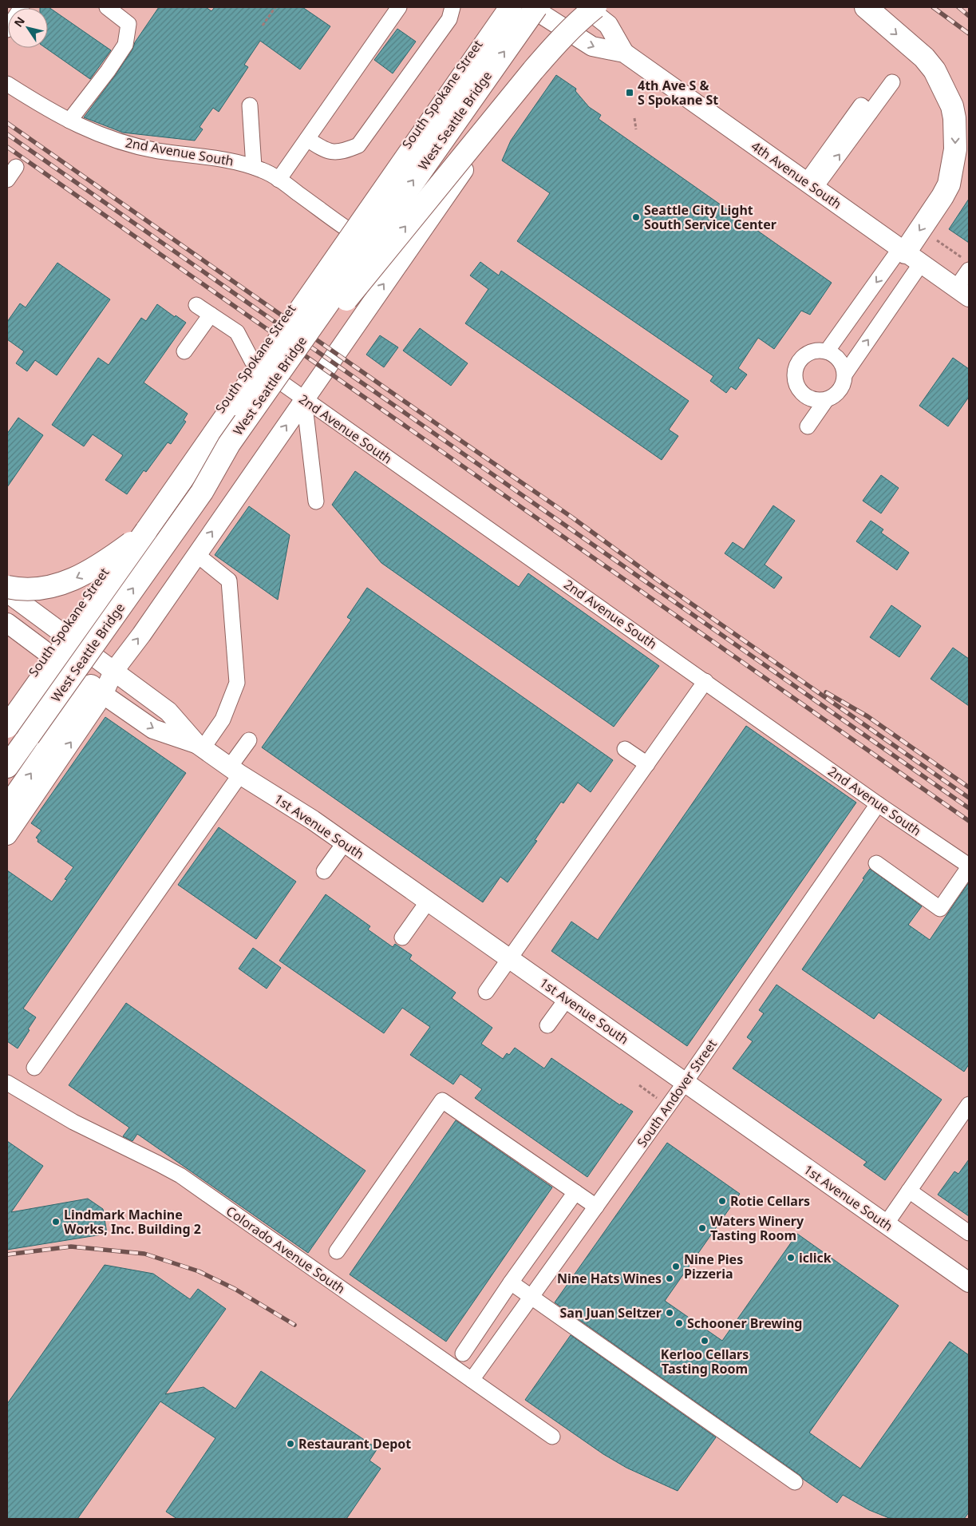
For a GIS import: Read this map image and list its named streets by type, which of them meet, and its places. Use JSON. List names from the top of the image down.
{
  "streets": {
    "highway": ["West Seattle Bridge"],
    "main road": ["South Spokane Street", "4th Avenue South", "1st Avenue South"],
    "street": ["2nd Avenue South", "South Andover Street", "Colorado Avenue South"]
  },
  "crossings": [
    ["South Spokane Street", "2nd Avenue South"],
    ["South Spokane Street", "1st Avenue South"],
    ["2nd Avenue South", "South Andover Street"],
    ["1st Avenue South", "South Andover Street"],
    ["South Andover Street", "Colorado Avenue South"]
  ],
  "places": {
    "transit": ["4th Ave S & S Spokane St"],
    "other": [
      "Seattle City Light South Service Center",
      "Rotie Cellars",
      "Lindmark Machine Works, Inc. Building 2",
      "Waters Winery Tasting Room",
      "iclick",
      "Nine Pies Pizzeria",
      "Nine Hats Wines",
      "San Juan Seltzer",
      "Schooner Brewing",
      "Kerloo Cellars Tasting Room",
      "Restaurant Depot"
    ]
  },
  "north": "top left"
}
